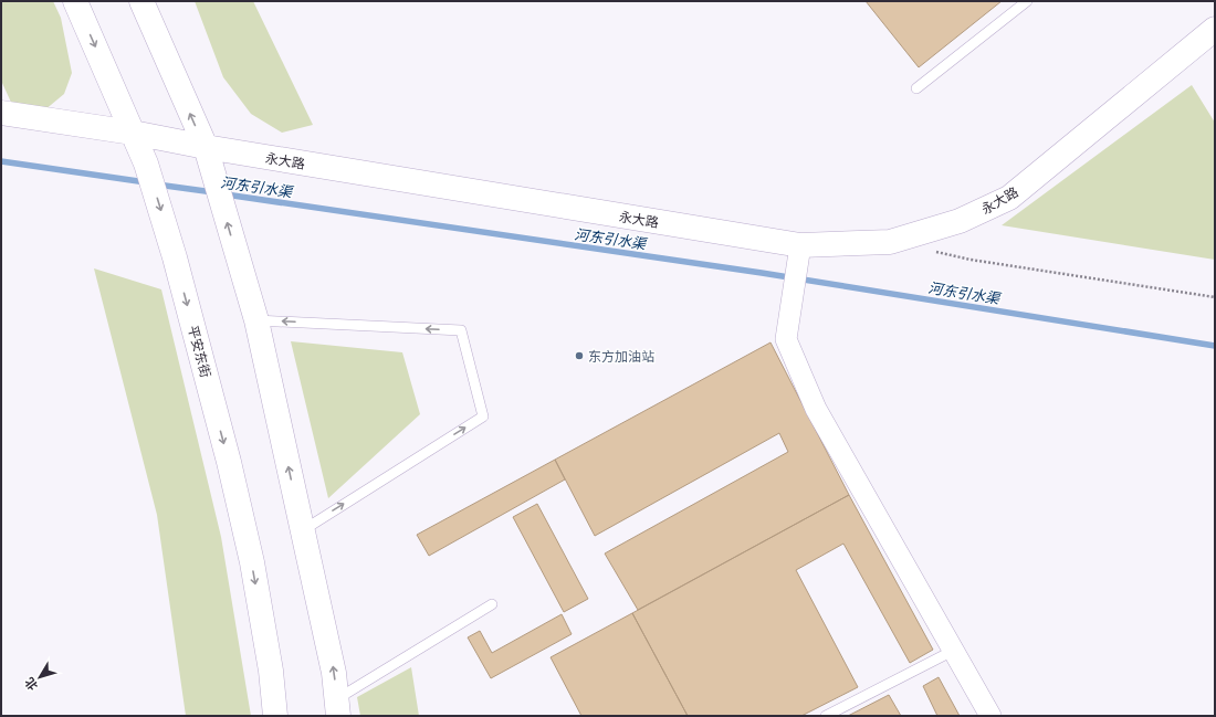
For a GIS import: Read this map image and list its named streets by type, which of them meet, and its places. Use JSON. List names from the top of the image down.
{
  "streets": {
    "main road": ["永大路", "平安东街"]
  },
  "crossings": [
    ["永大路", "平安东街"]
  ],
  "water": ["河东引水渠"],
  "places": ["东方加油站"],
  "north": "bottom left"
}
